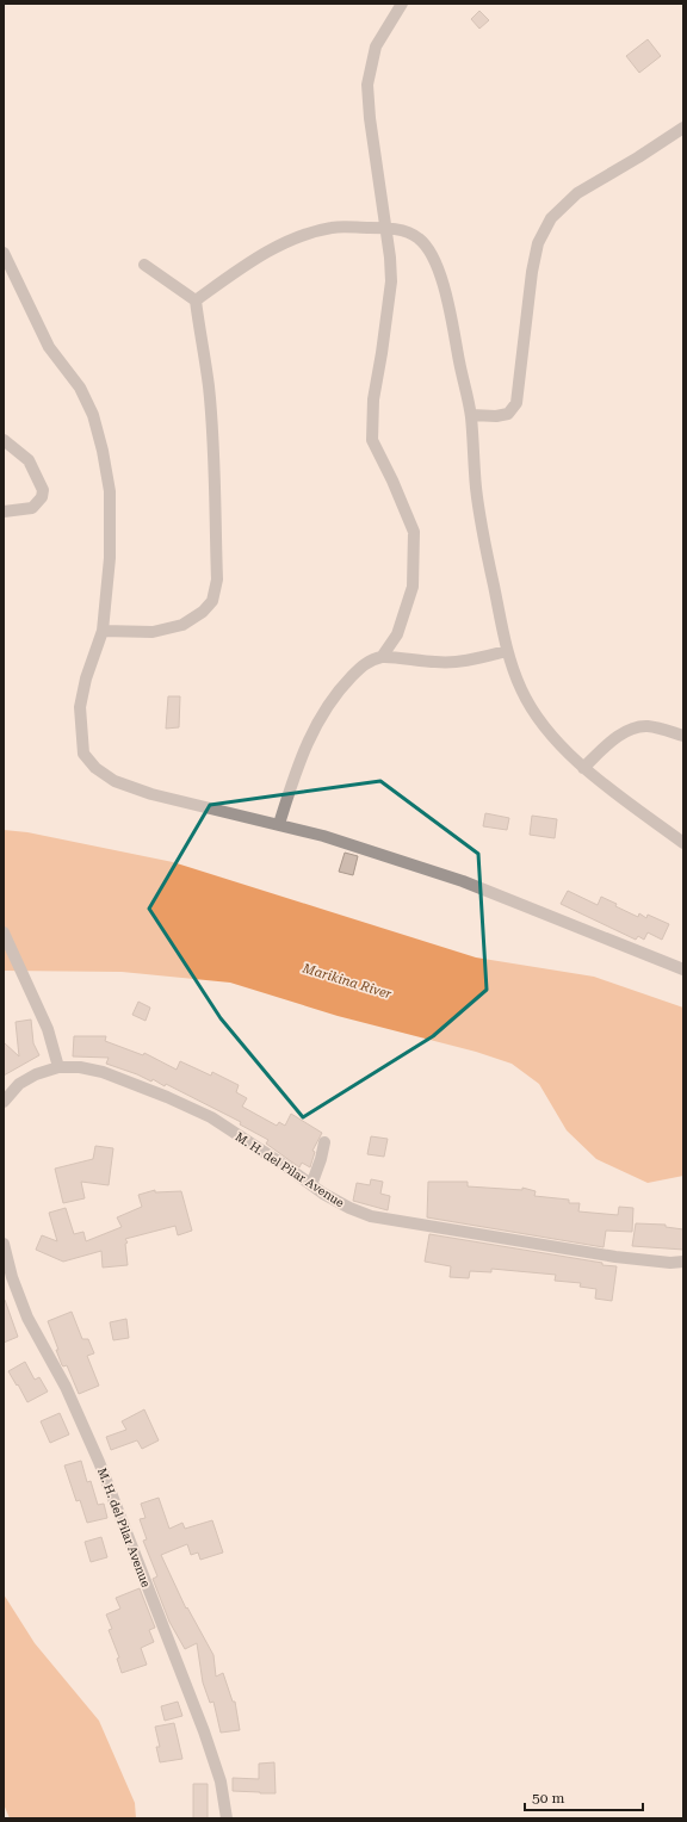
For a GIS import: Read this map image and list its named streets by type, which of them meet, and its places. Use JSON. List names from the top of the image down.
{
  "streets": {
    "street": ["M. H. del Pilar Avenue"]
  },
  "water": ["Marikina River"],
  "scale_bar": "50 m"
}
